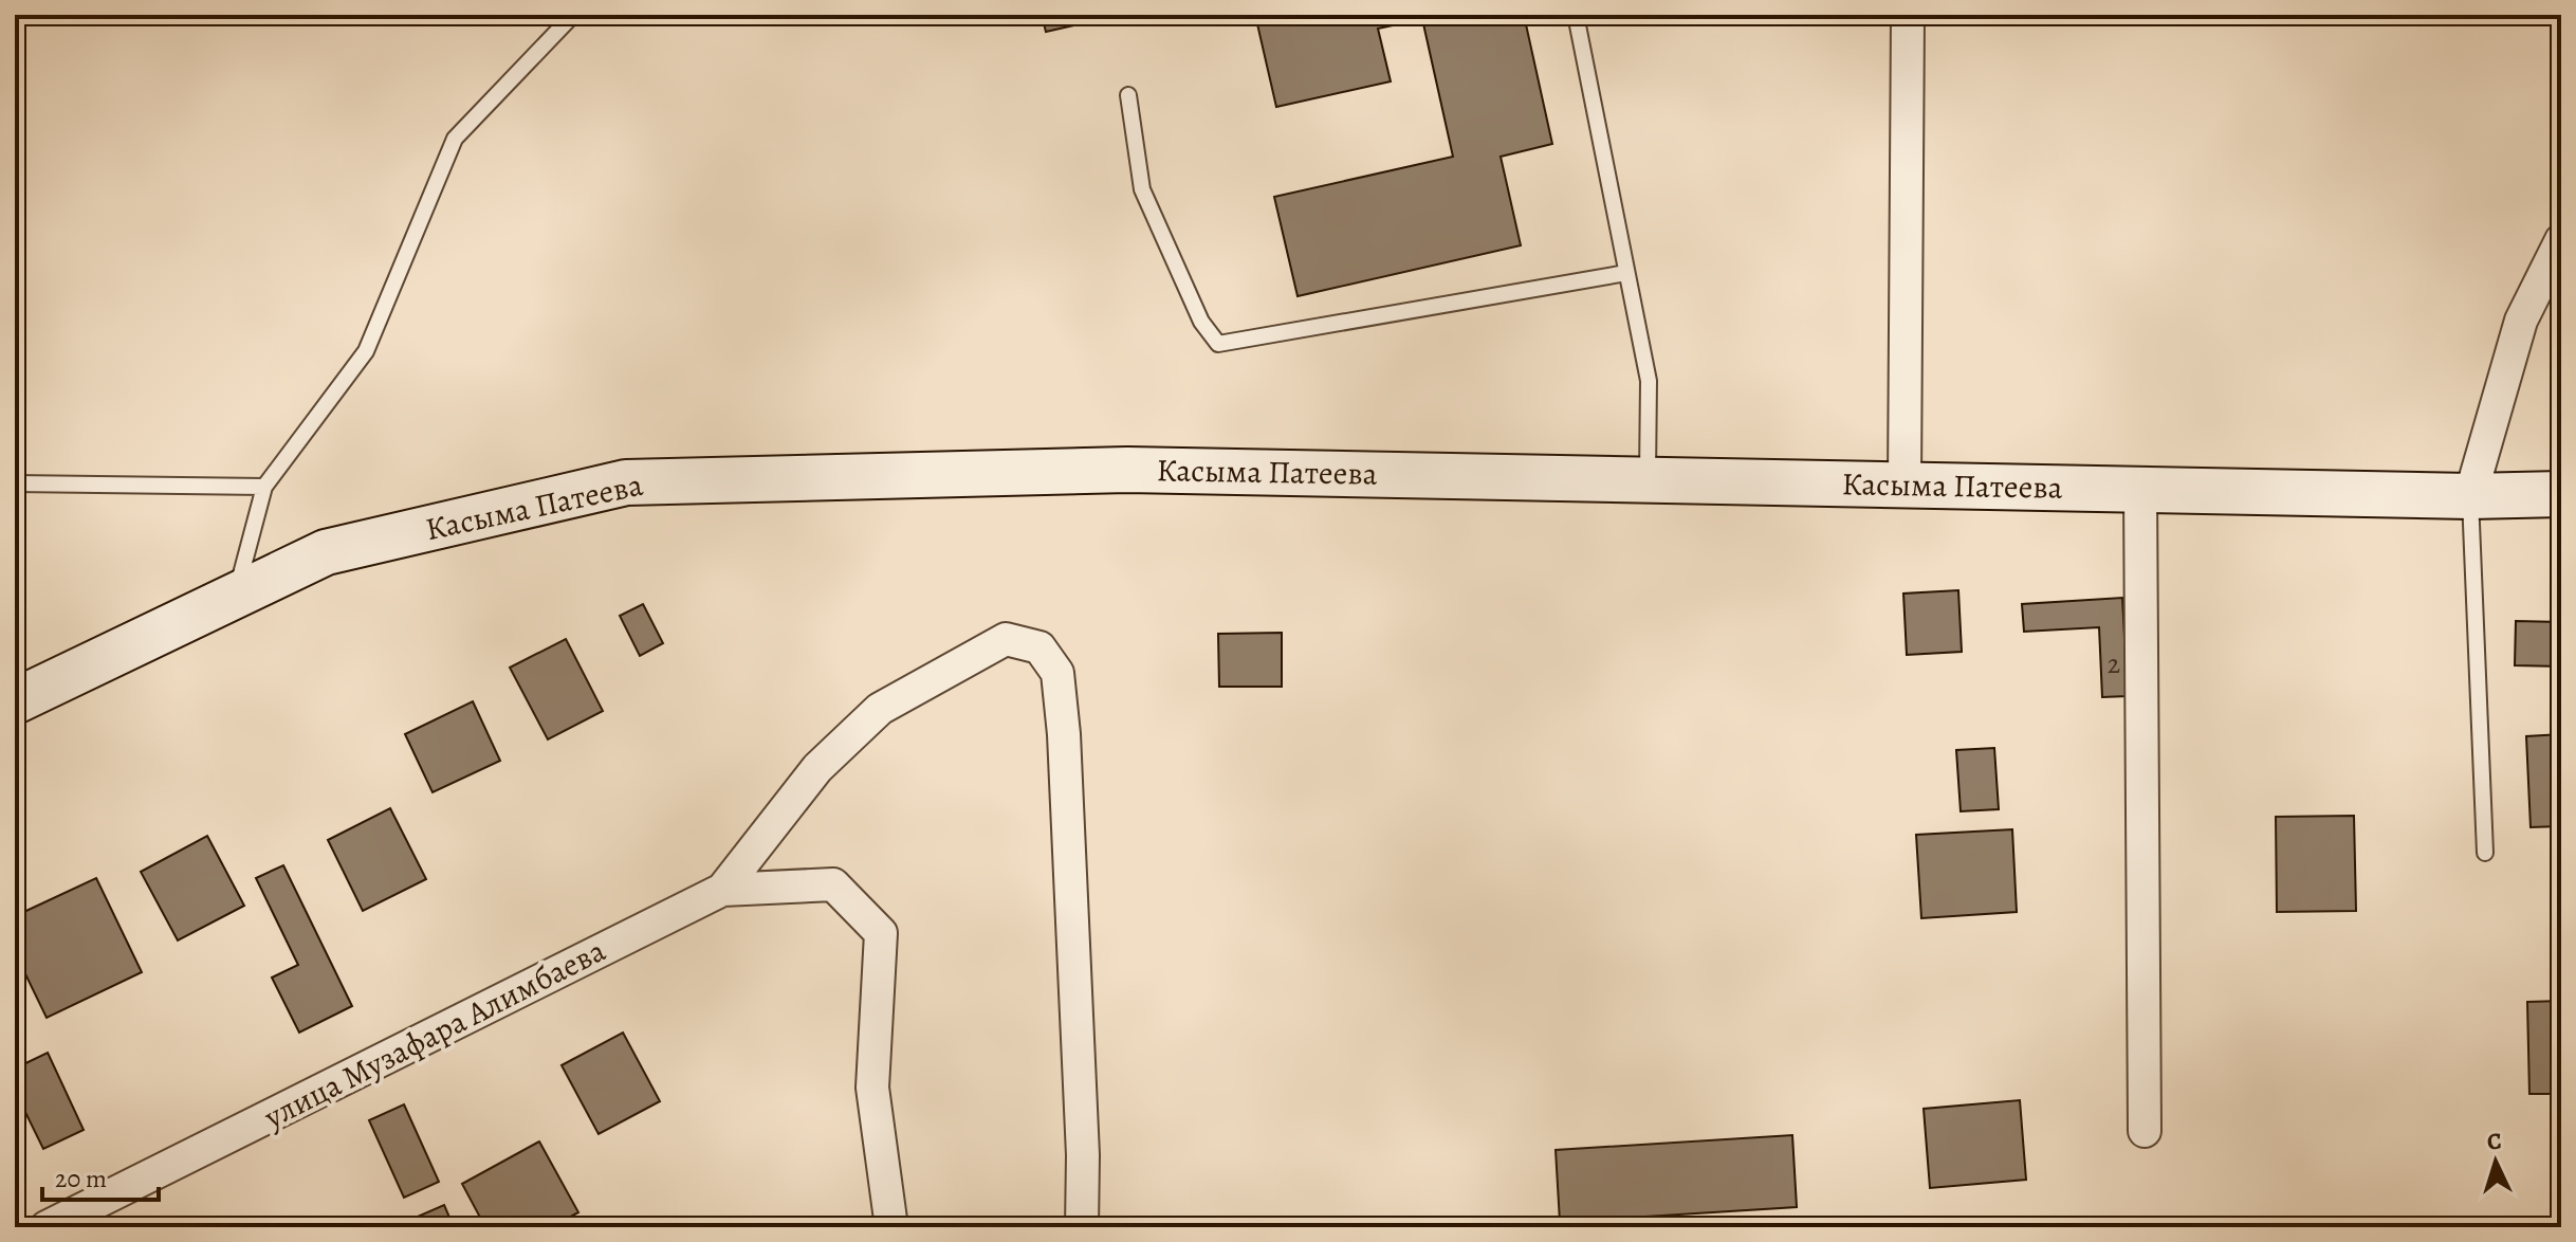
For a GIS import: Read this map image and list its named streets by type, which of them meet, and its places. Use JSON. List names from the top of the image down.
{
  "streets": {
    "main road": ["Касыма Патеева"],
    "street": ["улица Музафара Алимбаева"]
  },
  "house_numbers": ["2"],
  "scale_bar": "20 m",
  "north": "top"
}
